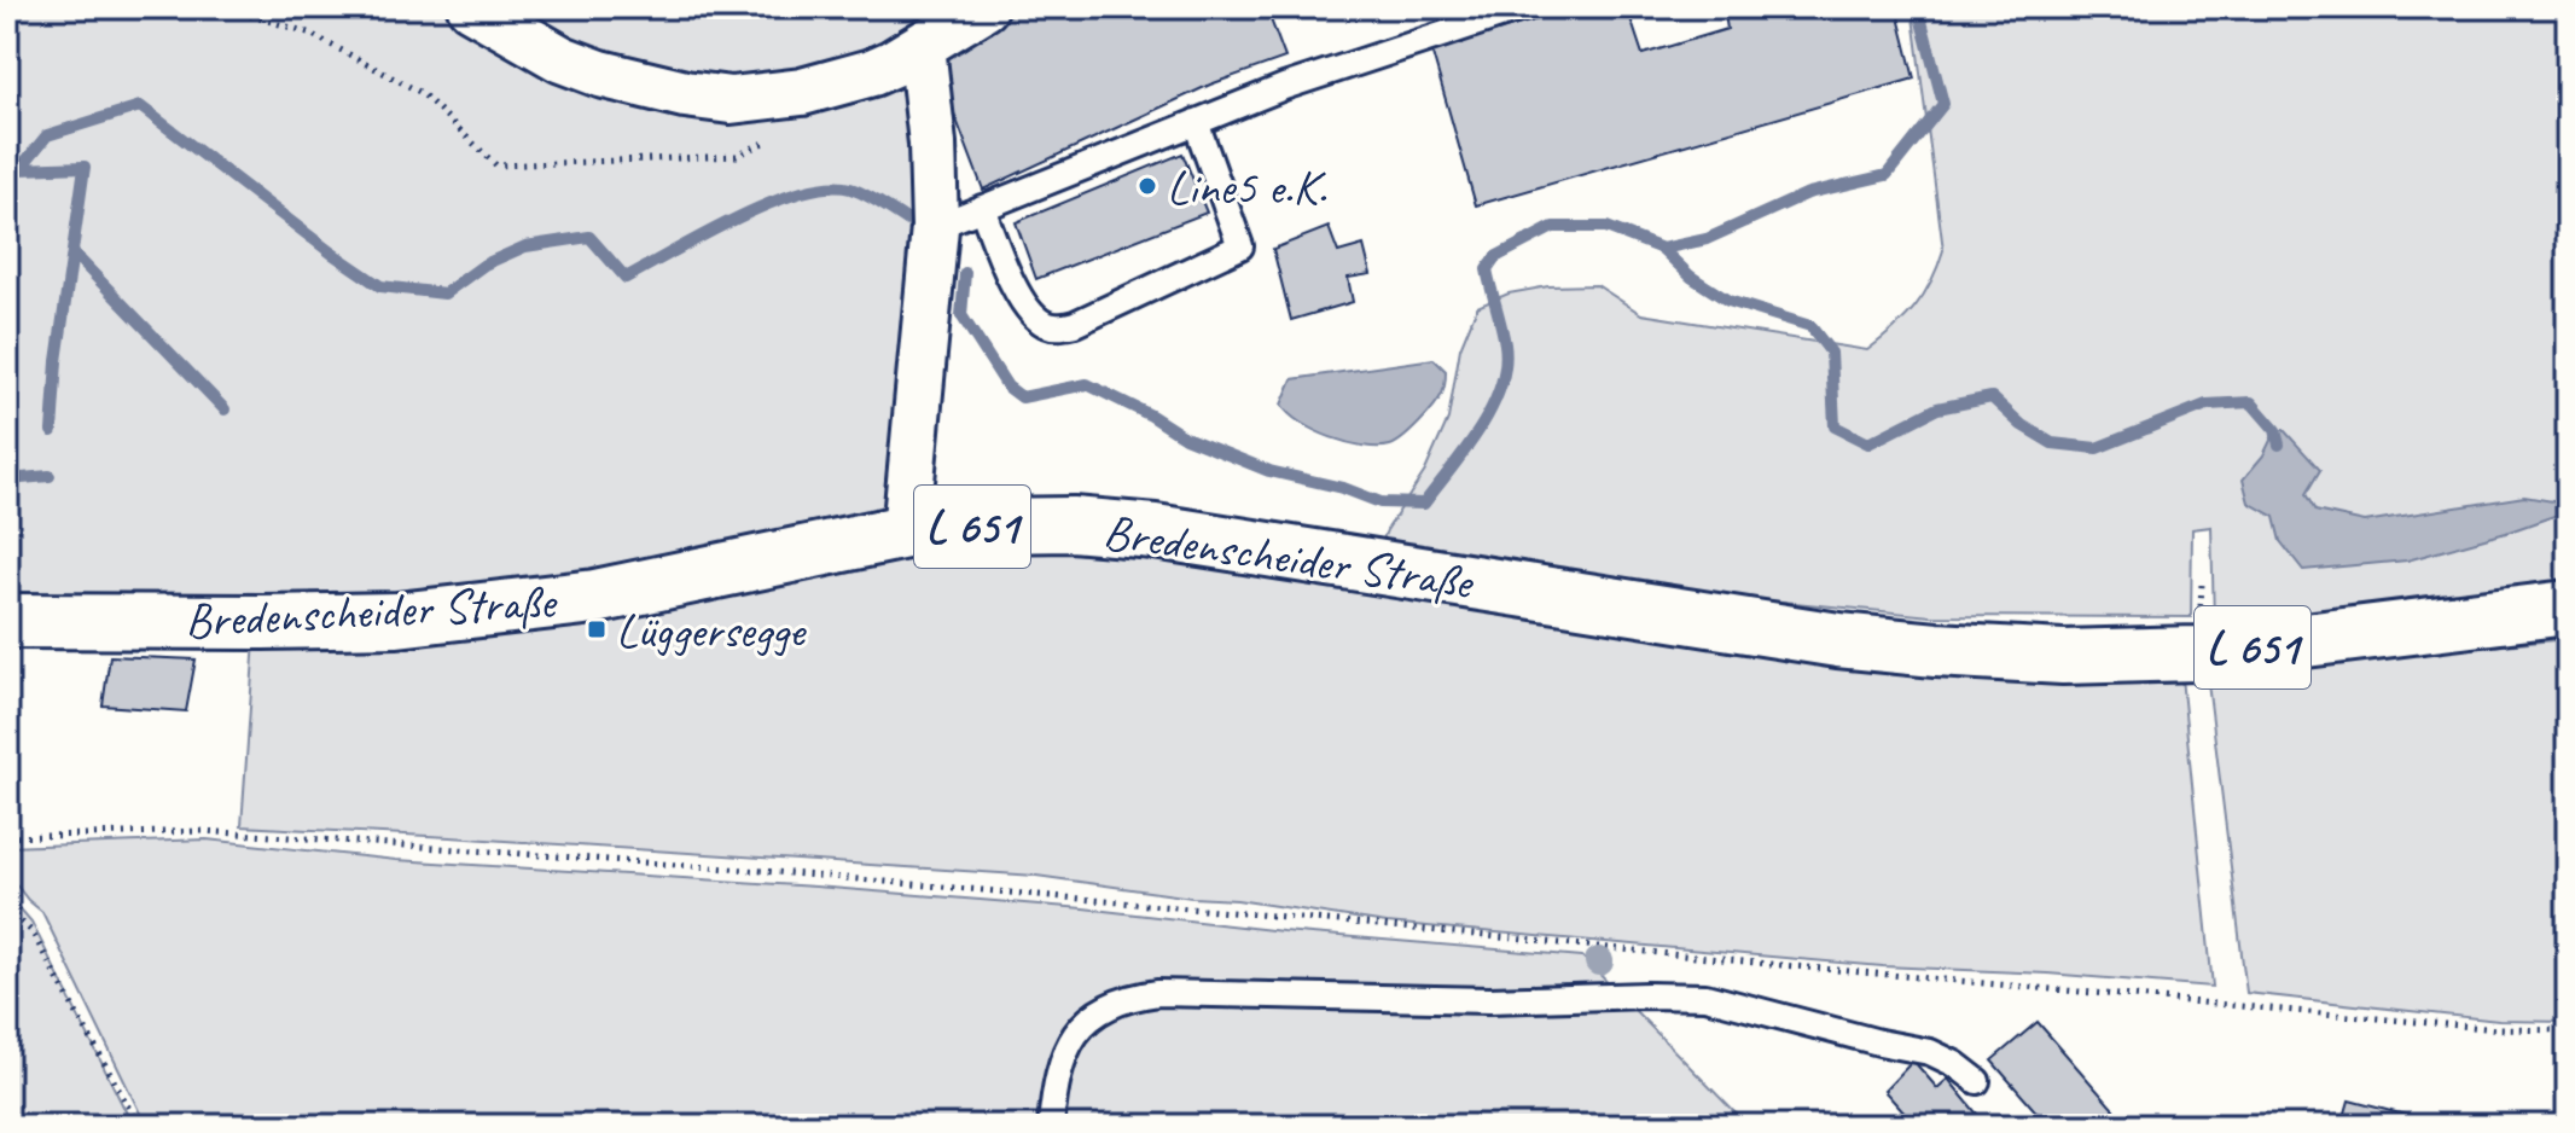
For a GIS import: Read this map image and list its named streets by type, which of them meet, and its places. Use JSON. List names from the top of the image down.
{
  "streets": {
    "main road": ["L 651", "Bredenscheider Straße"]
  },
  "places": {
    "other": ["Line5 e.K."],
    "transit": ["Lüggersegge"]
  }
}
